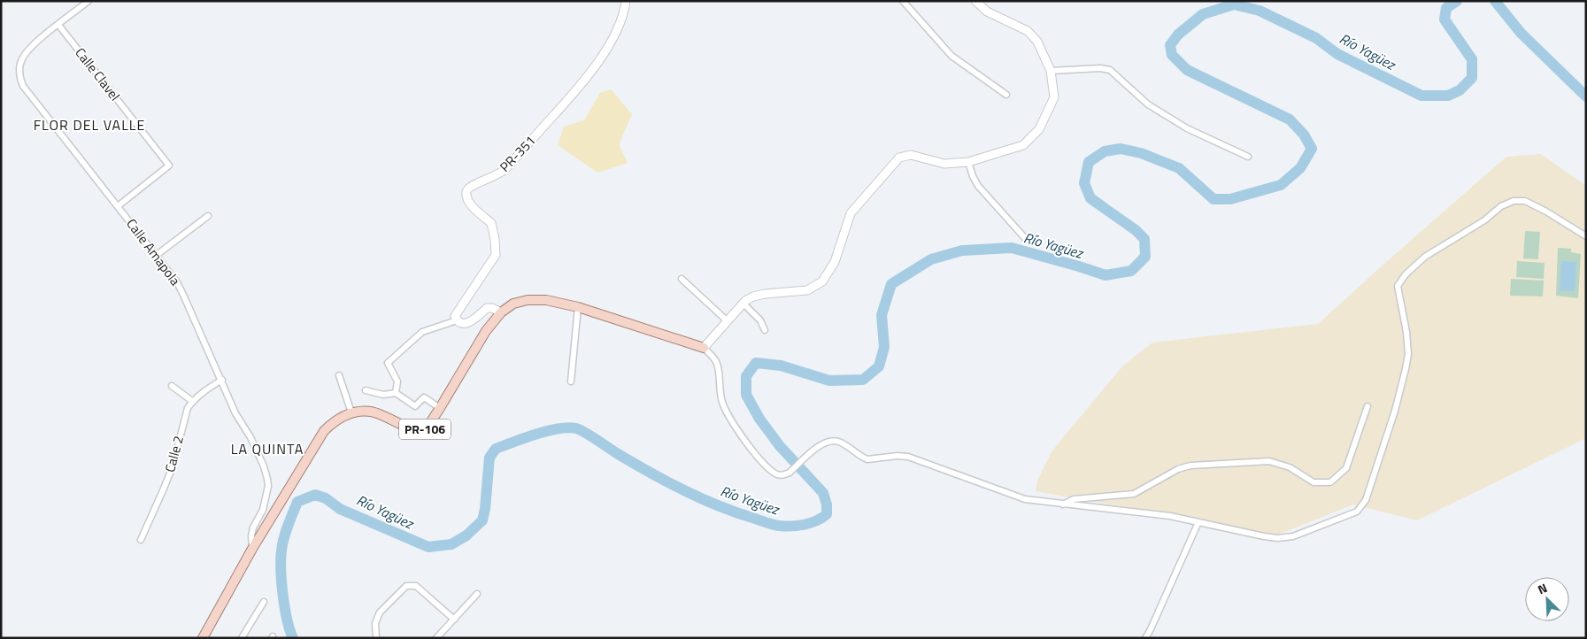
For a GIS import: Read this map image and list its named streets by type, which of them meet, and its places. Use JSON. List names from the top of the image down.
{
  "streets": {
    "main road": ["PR-351", "PR-106"],
    "street": ["Calle Clavel", "Calle Amapola", "Calle 2"]
  },
  "crossings": [
    ["Calle Clavel", "Calle Amapola"],
    ["Calle Amapola", "PR-106"],
    ["Calle Amapola", "Calle 2"]
  ],
  "districts": ["FLOR DEL VALLE", "LA QUINTA"],
  "water": ["Río Yagüez"],
  "north": "top left"
}
